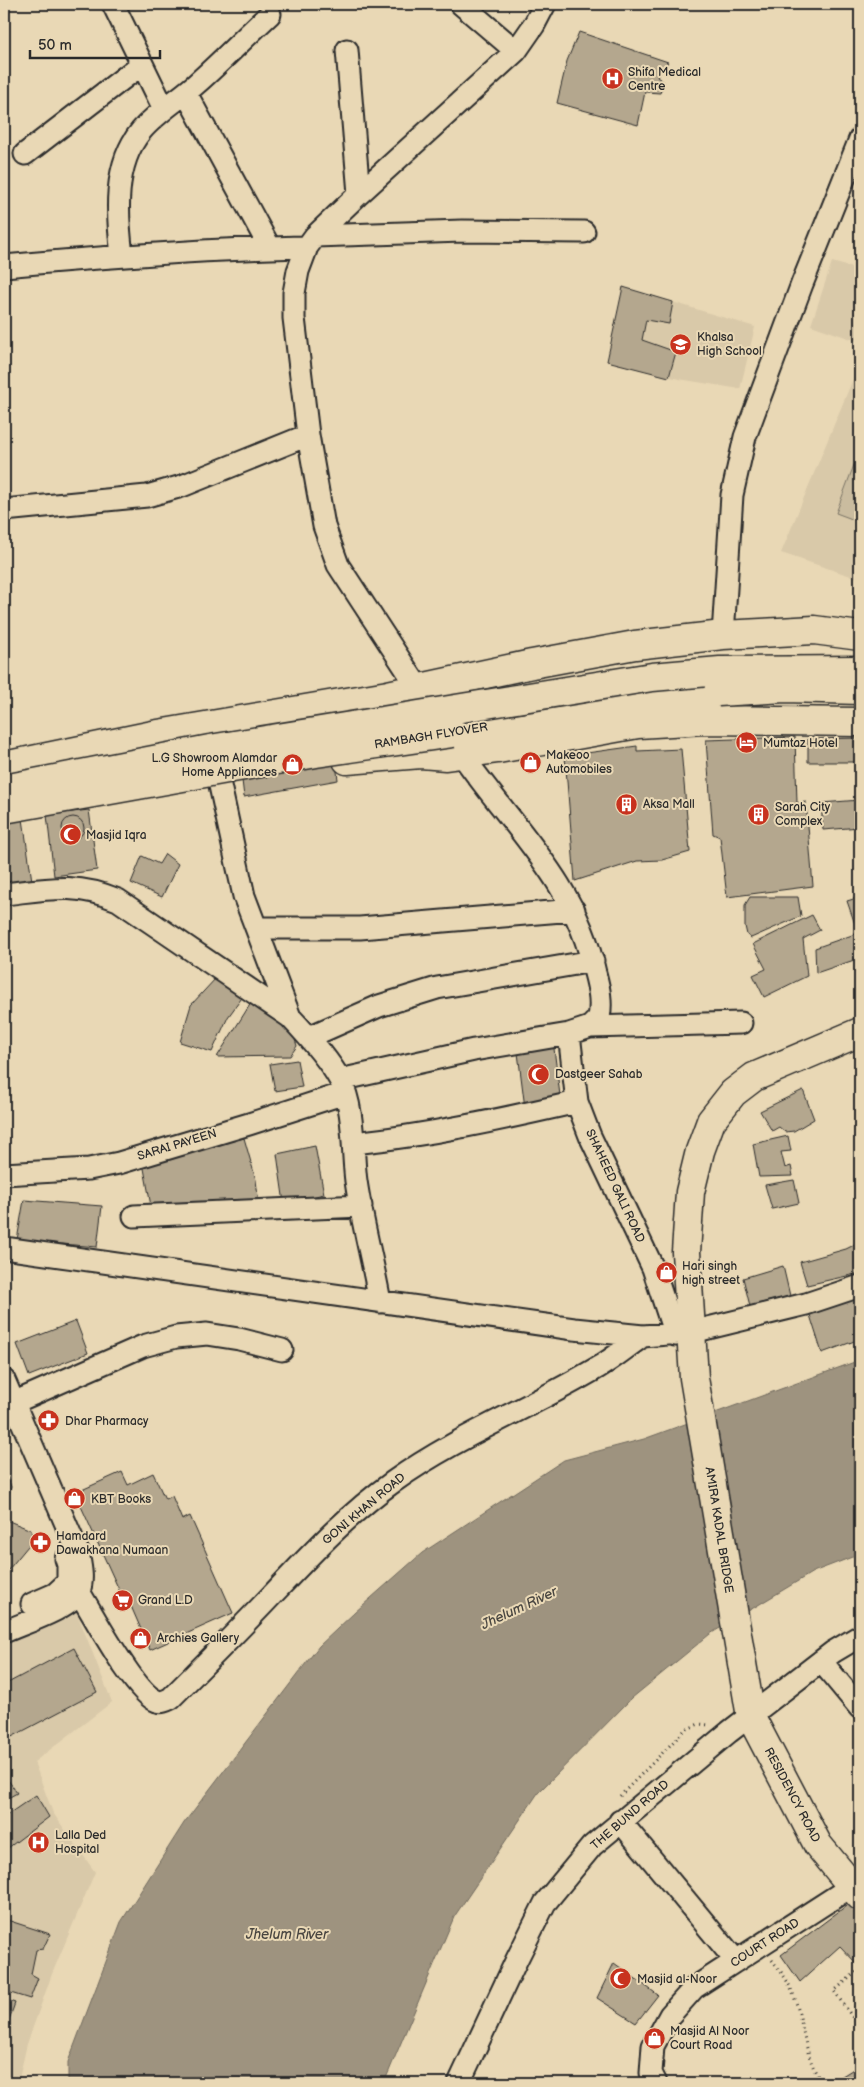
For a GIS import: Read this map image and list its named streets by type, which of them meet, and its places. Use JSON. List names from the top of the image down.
{
  "streets": {
    "main road": ["RAMBAGH FLYOVER", "AMIRA KADAL BRIDGE", "RESIDENCY ROAD"],
    "street": [
      "SARAI PAYEEN",
      "SHAHEED GALI ROAD",
      "GONI KHAN ROAD",
      "THE BUND ROAD",
      "COURT ROAD"
    ]
  },
  "crossings": [
    ["SARAI PAYEEN", "SHAHEED GALI ROAD"],
    ["SHAHEED GALI ROAD", "AMIRA KADAL BRIDGE"],
    ["AMIRA KADAL BRIDGE", "RESIDENCY ROAD"],
    ["RESIDENCY ROAD", "THE BUND ROAD"],
    ["RESIDENCY ROAD", "COURT ROAD"]
  ],
  "water": ["Jhelum River"],
  "places": {
    "hospital": ["Shifa Medical Centre", "Lalla Ded Hospital"],
    "school or university": ["Khalsa High School"],
    "hotel": ["Mumtaz Hotel"],
    "shop": [
      "Makeoo Automobiles",
      "L.G Showroom Alamdar Home Appliances",
      "Hari singh high street",
      "KBT Books",
      "Archies Gallery",
      "Masjid Al Noor Court Road"
    ],
    "building": ["Aksa Mall", "Sarah City Complex"],
    "mosque": ["Masjid Iqra", "Dastgeer Sahab", "Masjid al-Noor"],
    "pharmacy": ["Dhar Pharmacy", "Hamdard Dawakhana Numaan"],
    "supermarket": ["Grand L.D"]
  },
  "scale_bar": "50 m"
}
